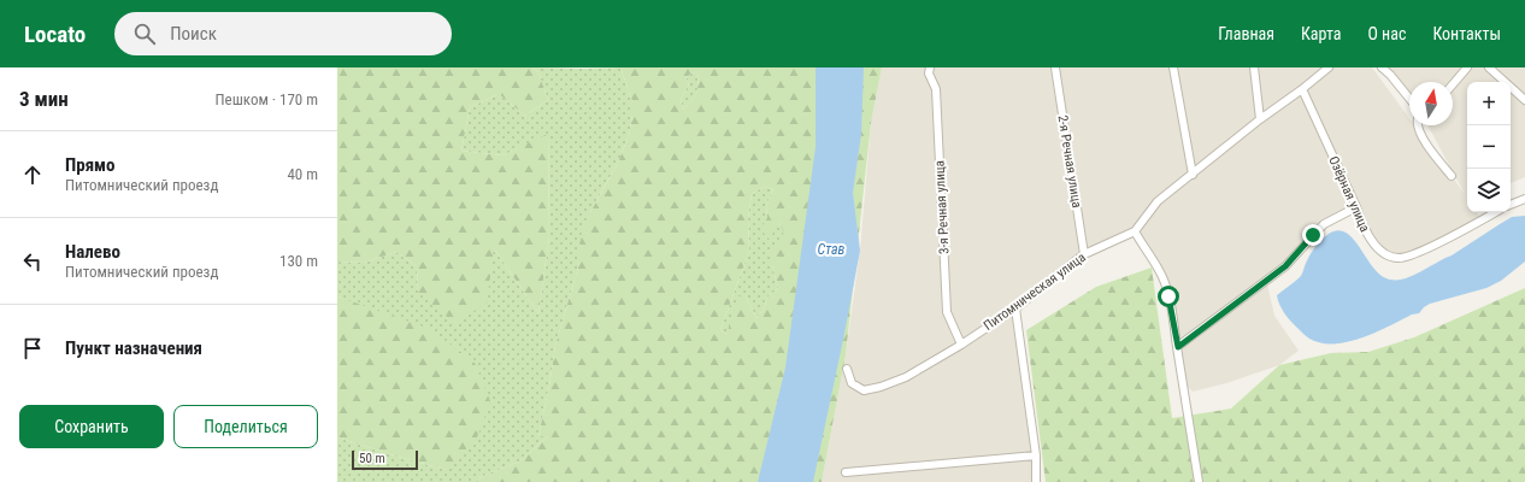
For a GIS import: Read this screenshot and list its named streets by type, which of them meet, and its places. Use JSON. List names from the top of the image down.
{
  "streets": {
    "street": [
      "2-я Речная улица",
      "Озёрная улица",
      "3-я Речная улица",
      "Питомническая улица"
    ]
  },
  "crossings": [
    ["2-я Речная улица", "Питомническая улица"],
    ["Озёрная улица", "Питомническая улица"],
    ["3-я Речная улица", "Питомническая улица"]
  ],
  "water": ["Став"],
  "scale_bar": "50 m",
  "north": "top",
  "page": {
    "header": "Locato",
    "search": "Поиск",
    "nav": [
      "Главная",
      "Карта",
      "О нас",
      "Контакты"
    ],
    "heading": ["3 мин", "Пешком · 170 m"],
    "map_buttons": ["+", "−"],
    "list": [
      ["Прямо", "Питомнический проезд", "40 m"],
      ["Налево", "Питомнический проезд", "130 m"],
      "Пункт назначения"
    ],
    "buttons": ["Сохранить", "Поделиться"],
    "scale": "50 m"
  }
}
